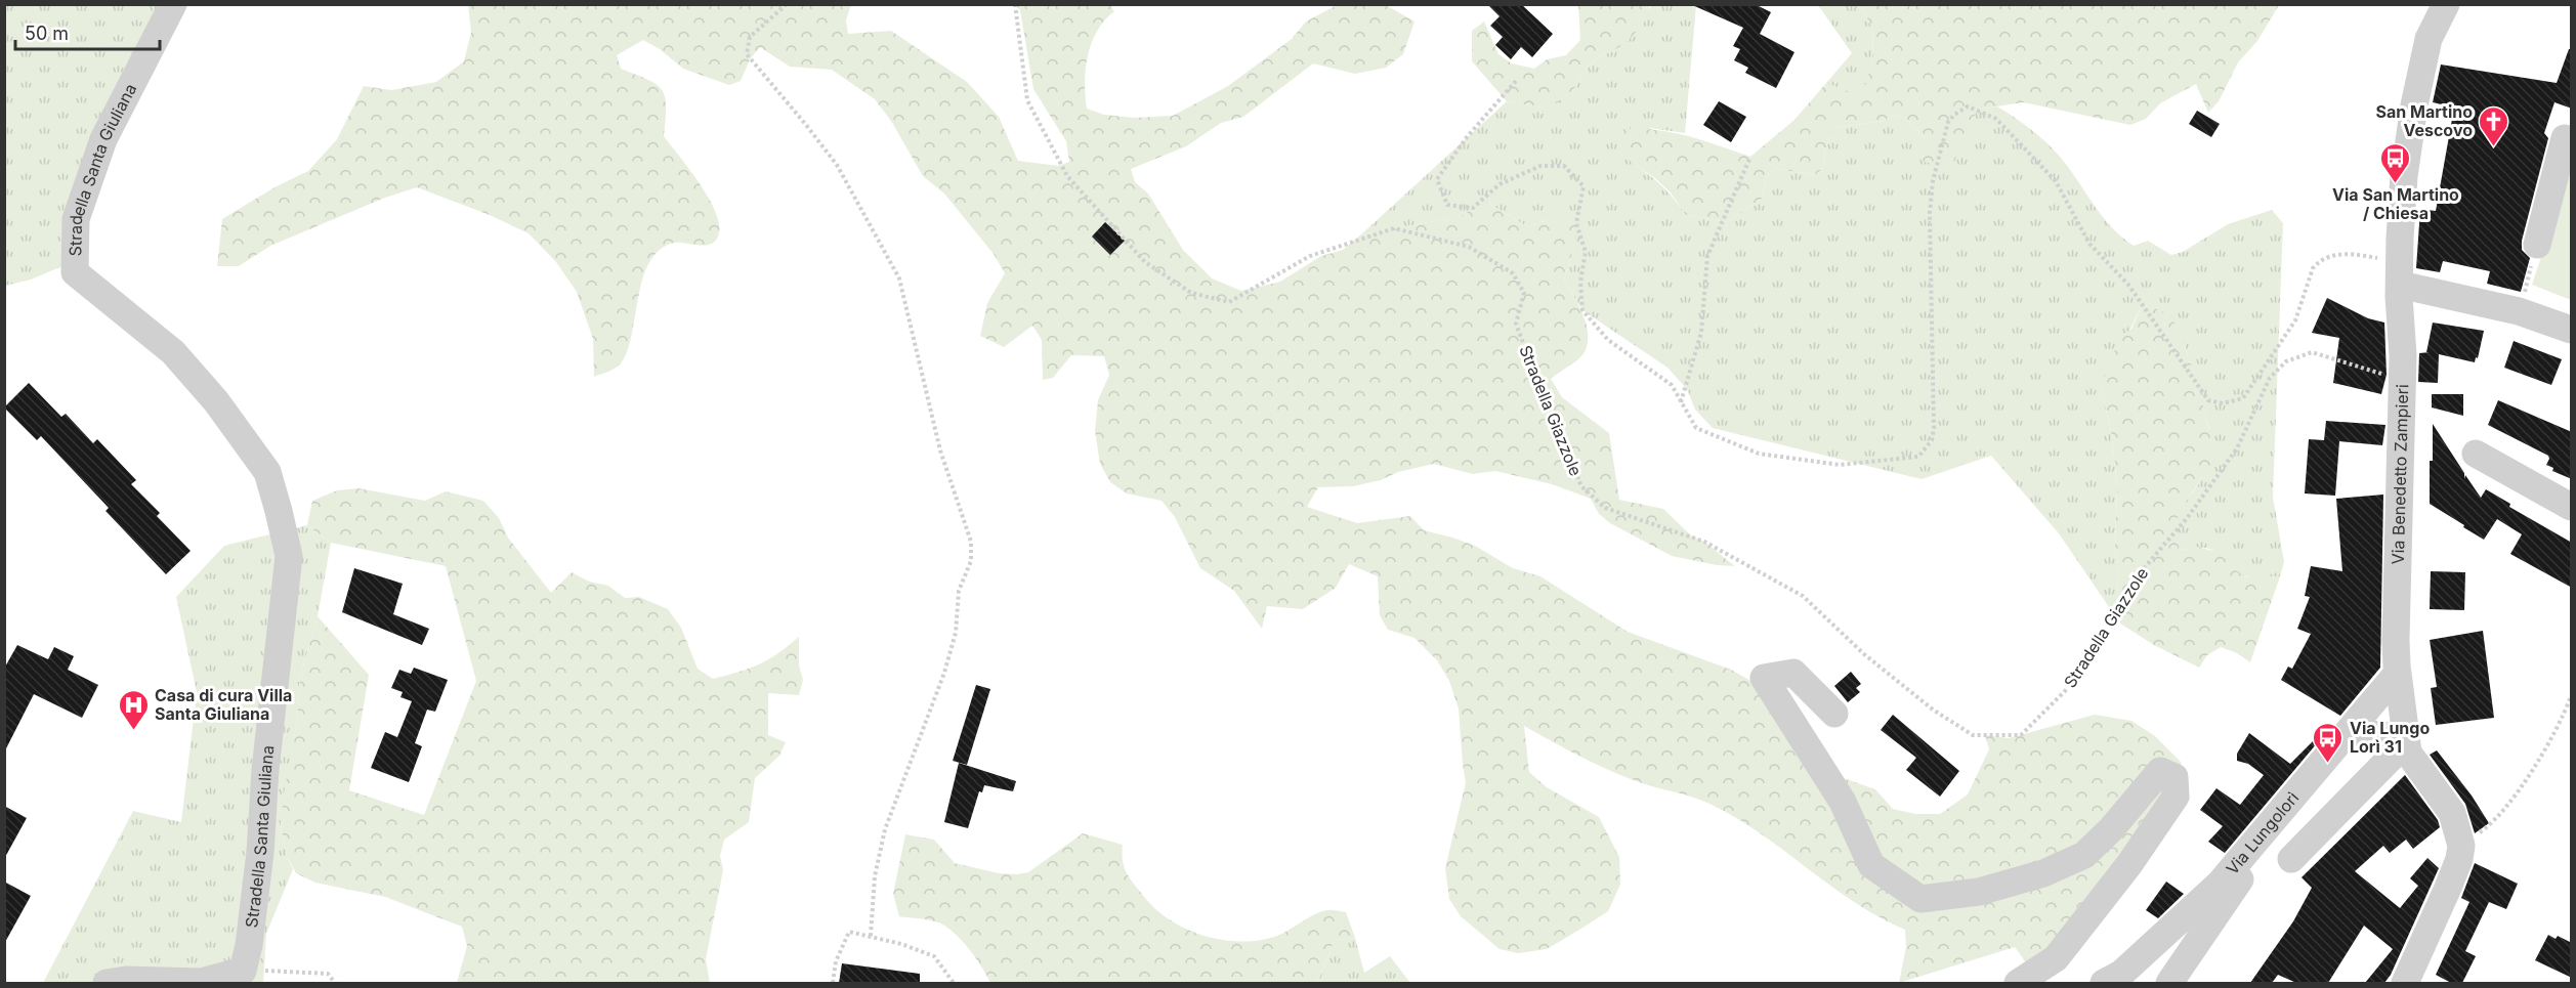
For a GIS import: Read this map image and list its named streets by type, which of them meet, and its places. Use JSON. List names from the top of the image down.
{
  "streets": {
    "street": ["Stradella Santa Giuliana", "Via Benedetto Zampieri", "Via Lungolorì"],
    "path": ["Stradella Giazzole"]
  },
  "crossings": [
    ["Stradella Giazzole", "Via Benedetto Zampieri"],
    ["Via Benedetto Zampieri", "Via Lungolorì"]
  ],
  "places": {
    "church": ["San Martino Vescovo"],
    "bus stop": ["Via San Martino / Chiesa", "Via Lungo Lorì 31"],
    "hospital": ["Casa di cura Villa Santa Giuliana"]
  },
  "scale_bar": "50 m"
}
